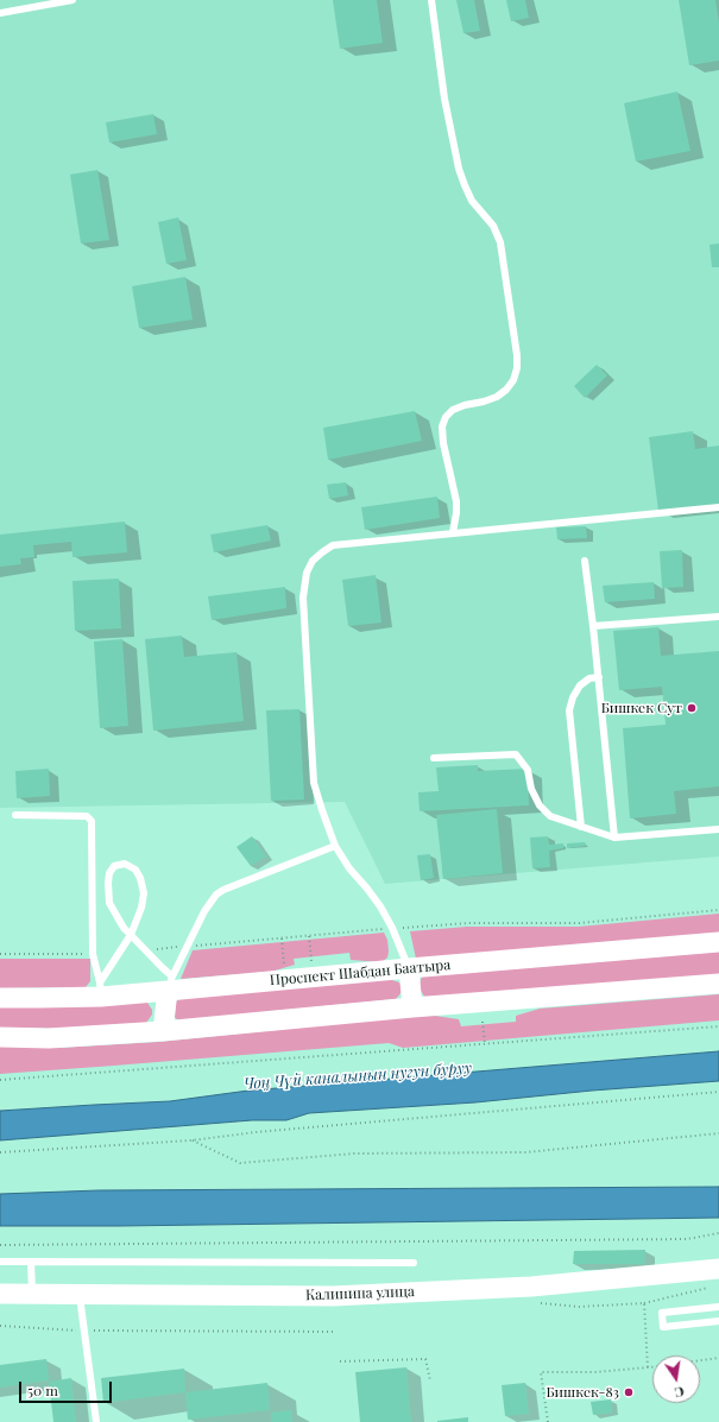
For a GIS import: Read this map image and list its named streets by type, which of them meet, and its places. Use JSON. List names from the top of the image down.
{
  "streets": {
    "main road": ["Проспект Шабдан Баатыра", "Калинина улица"]
  },
  "water": ["Чоң Чүй каналынын нугун буруу"],
  "places": ["Бишкек Сут", "Бишкек-83"],
  "scale_bar": "50 m",
  "north": "bottom"
}
